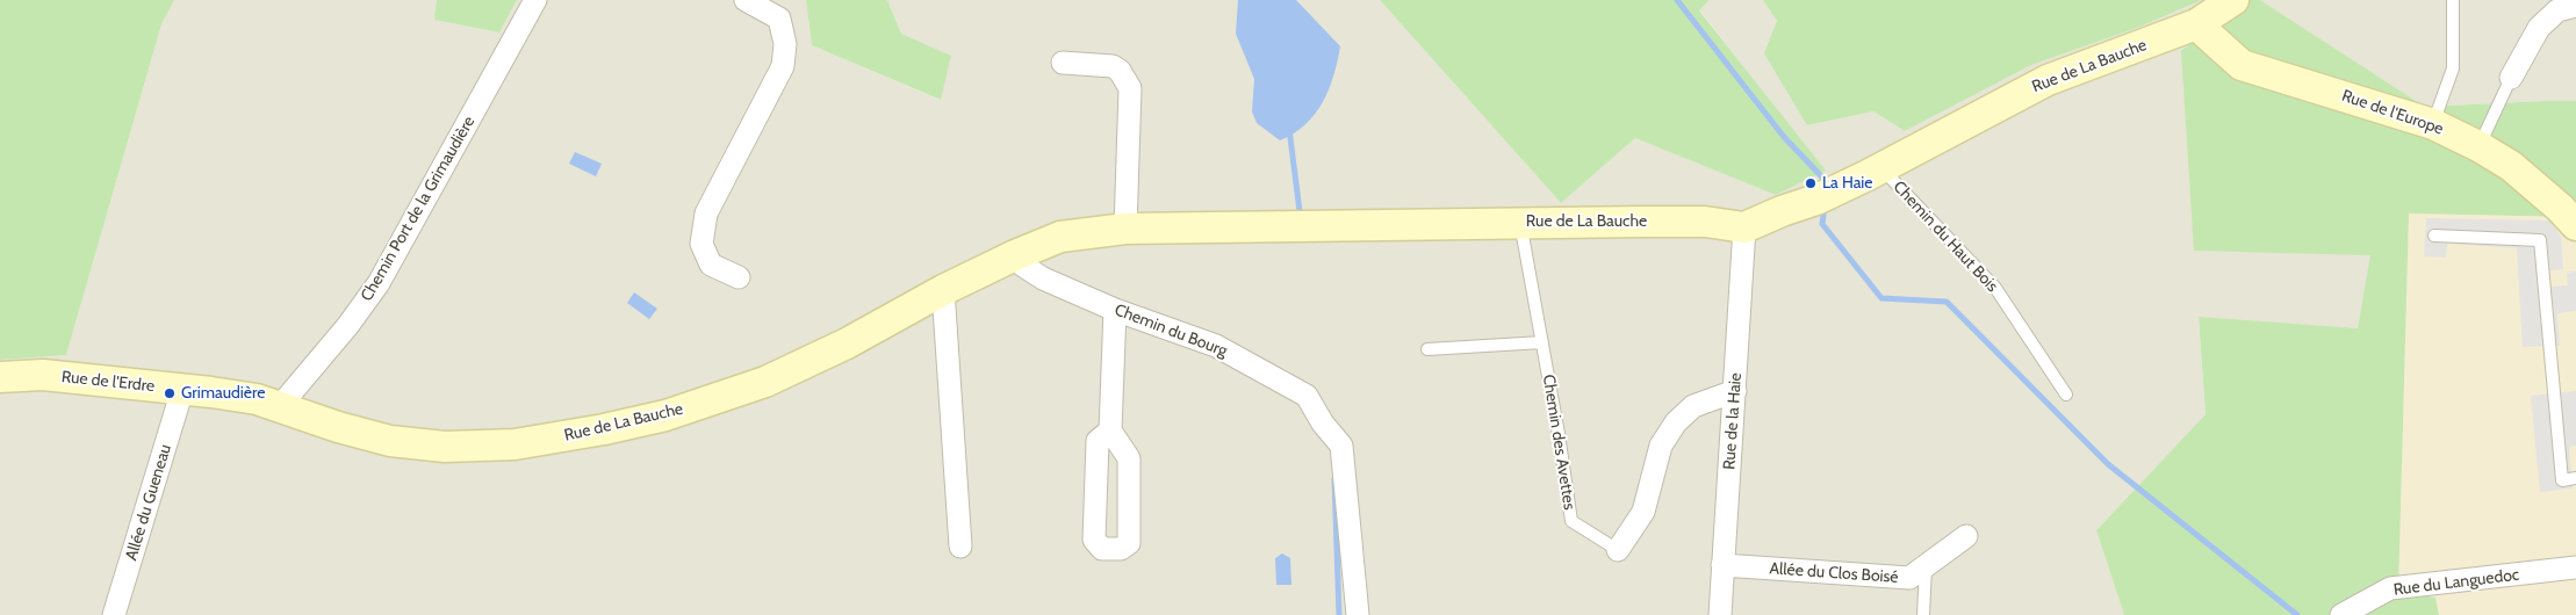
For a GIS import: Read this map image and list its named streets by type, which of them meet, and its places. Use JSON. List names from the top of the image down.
{
  "streets": {
    "street": [
      "Rue de La Bauche",
      "Rue de l'Europe",
      "Chemin Port de la Grimaudière",
      "Chemin du Bourg",
      "Rue de l'Erdre",
      "Rue de la Haie",
      "Allée du Gueneau",
      "Allée du Clos Boisé",
      "Rue du Languedoc"
    ],
    "lane": ["Chemin du Haut Bois", "Chemin des Avettes"]
  },
  "crossings": [
    ["Rue de La Bauche", "Rue de l'Europe"],
    ["Rue de La Bauche", "Chemin Port de la Grimaudière"],
    ["Rue de La Bauche", "Chemin du Haut Bois"],
    ["Rue de La Bauche", "Chemin du Bourg"],
    ["Rue de La Bauche", "Rue de l'Erdre"],
    ["Rue de La Bauche", "Rue de la Haie"],
    ["Rue de La Bauche", "Chemin des Avettes"],
    ["Chemin Port de la Grimaudière", "Rue de l'Erdre"],
    ["Rue de l'Erdre", "Allée du Gueneau"],
    ["Rue de la Haie", "Allée du Clos Boisé"]
  ],
  "places": ["La Haie", "Grimaudière"]
}
